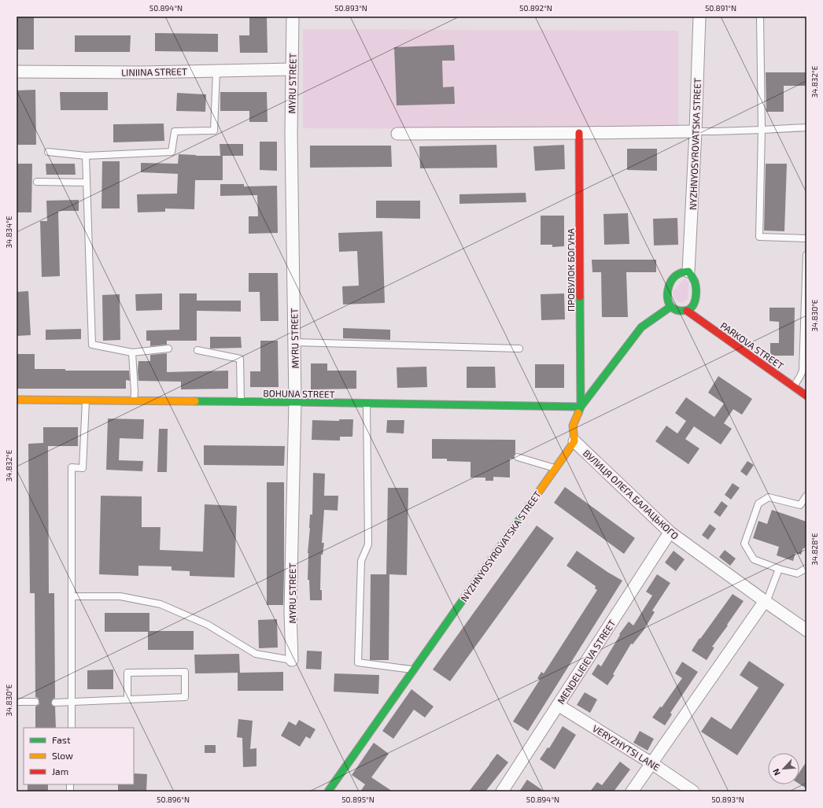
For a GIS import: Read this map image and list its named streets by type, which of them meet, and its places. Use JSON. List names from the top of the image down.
{
  "streets": {
    "main road": [
      "NYZHNYOSYROVATSKA STREET",
      "ПРОВУЛОК БОГУНА",
      "PARKOVA STREET",
      "BOHUNA STREET"
    ],
    "street": [
      "LINIINA STREET",
      "MYRU STREET",
      "ВУЛИЦЯ ОЛЕГА БАЛАЦЬКОГО",
      "MENDELIEIEVA STREET",
      "VERYZHYTSI LANE"
    ]
  },
  "crossings": [
    ["LINIINA STREET", "MYRU STREET"],
    ["MYRU STREET", "BOHUNA STREET"],
    ["NYZHNYOSYROVATSKA STREET", "PARKOVA STREET"],
    ["NYZHNYOSYROVATSKA STREET", "ВУЛИЦЯ ОЛЕГА БАЛАЦЬКОГО"],
    ["ПРОВУЛОК БОГУНА", "BOHUNA STREET"],
    ["ВУЛИЦЯ ОЛЕГА БАЛАЦЬКОГО", "MENDELIEIEVA STREET"],
    ["MENDELIEIEVA STREET", "VERYZHYTSI LANE"]
  ],
  "legend": ["Fast", "Slow", "Jam"],
  "north": "bottom left",
  "coordinates": [
    "50.894°N",
    "50.893°N",
    "50.892°N",
    "50.891°N",
    "34.832°E",
    "34.834°E",
    "34.830°E",
    "34.828°E",
    "50.896°N",
    "50.895°N"
  ]
}
